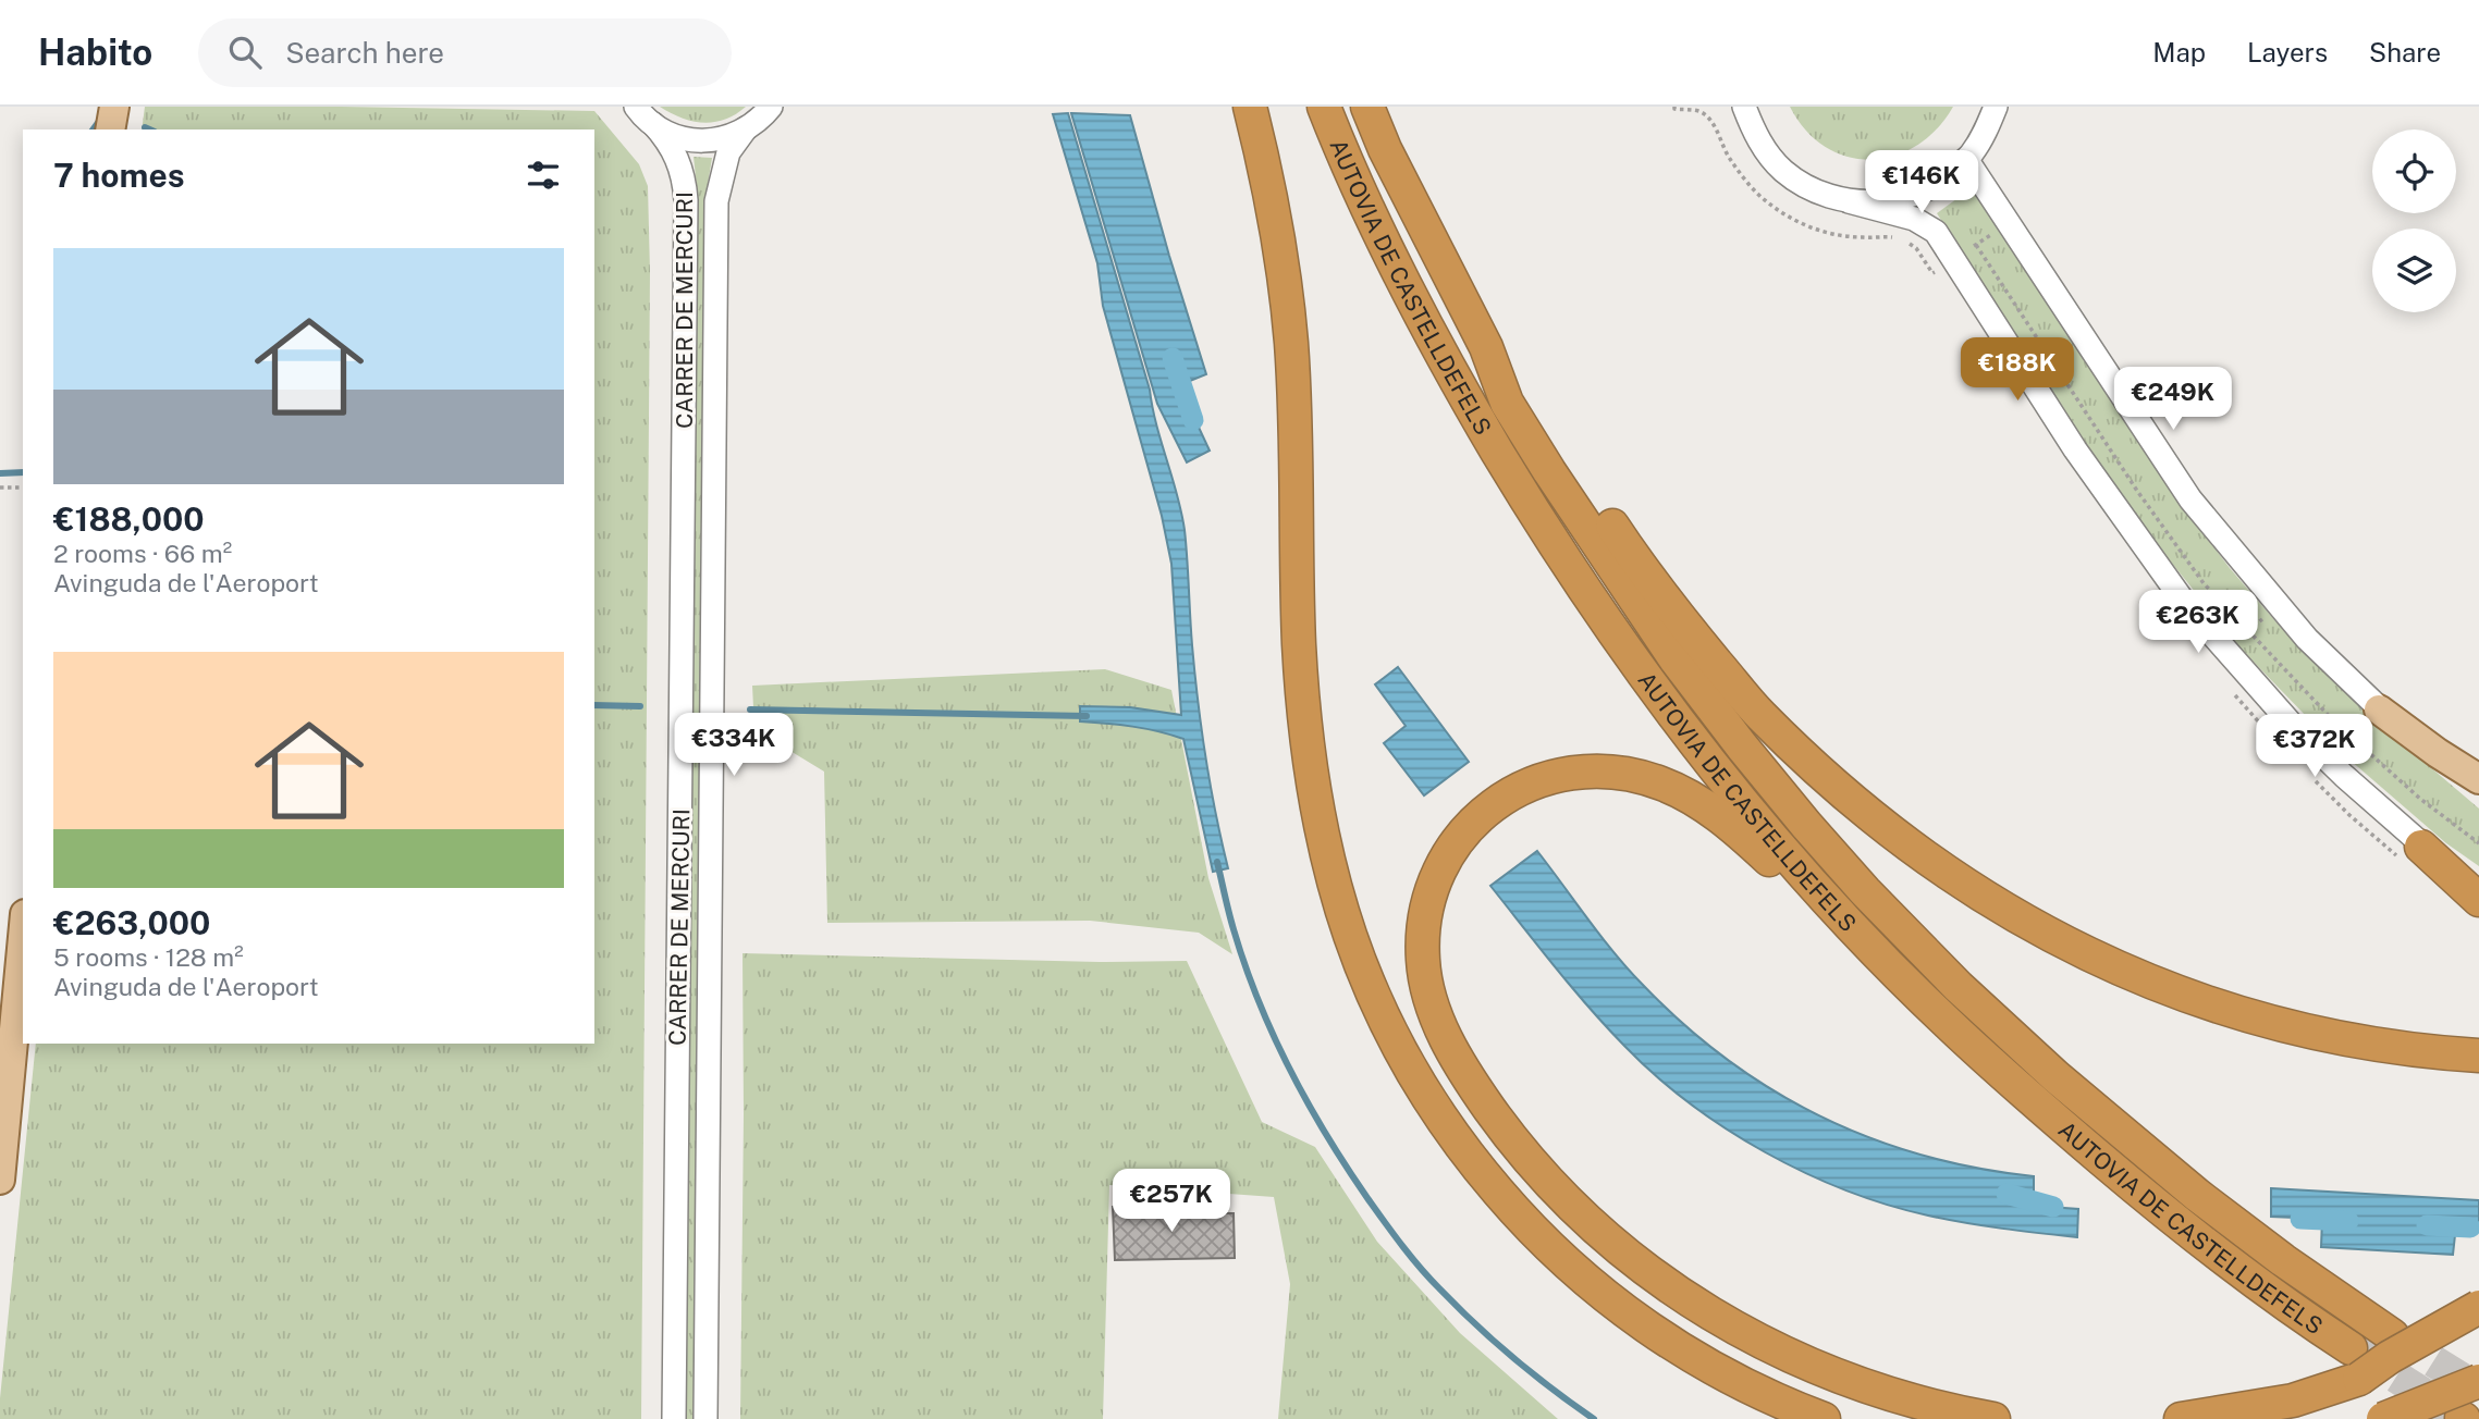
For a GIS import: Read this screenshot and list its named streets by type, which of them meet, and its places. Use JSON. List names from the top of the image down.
{
  "streets": {
    "highway": ["AUTOVIA DE CASTELLDEFELS"],
    "street": ["CARRER DE MERCURI"]
  },
  "page": {
    "header": "Habito",
    "search": "Search here",
    "nav": ["Map", "Layers", "Share"],
    "heading": "7 homes",
    "price": [
      "€146K",
      "€188K",
      "€249K",
      "€263K",
      "€334K",
      "€372K",
      "€257K"
    ],
    "list": [
      {
        "name": "€188,000",
        "note": "2 rooms · 66 m² · Avinguda de l'Aeroport"
      },
      {
        "name": "€263,000",
        "note": "5 rooms · 128 m² · Avinguda de l'Aeroport"
      }
    ]
  }
}
